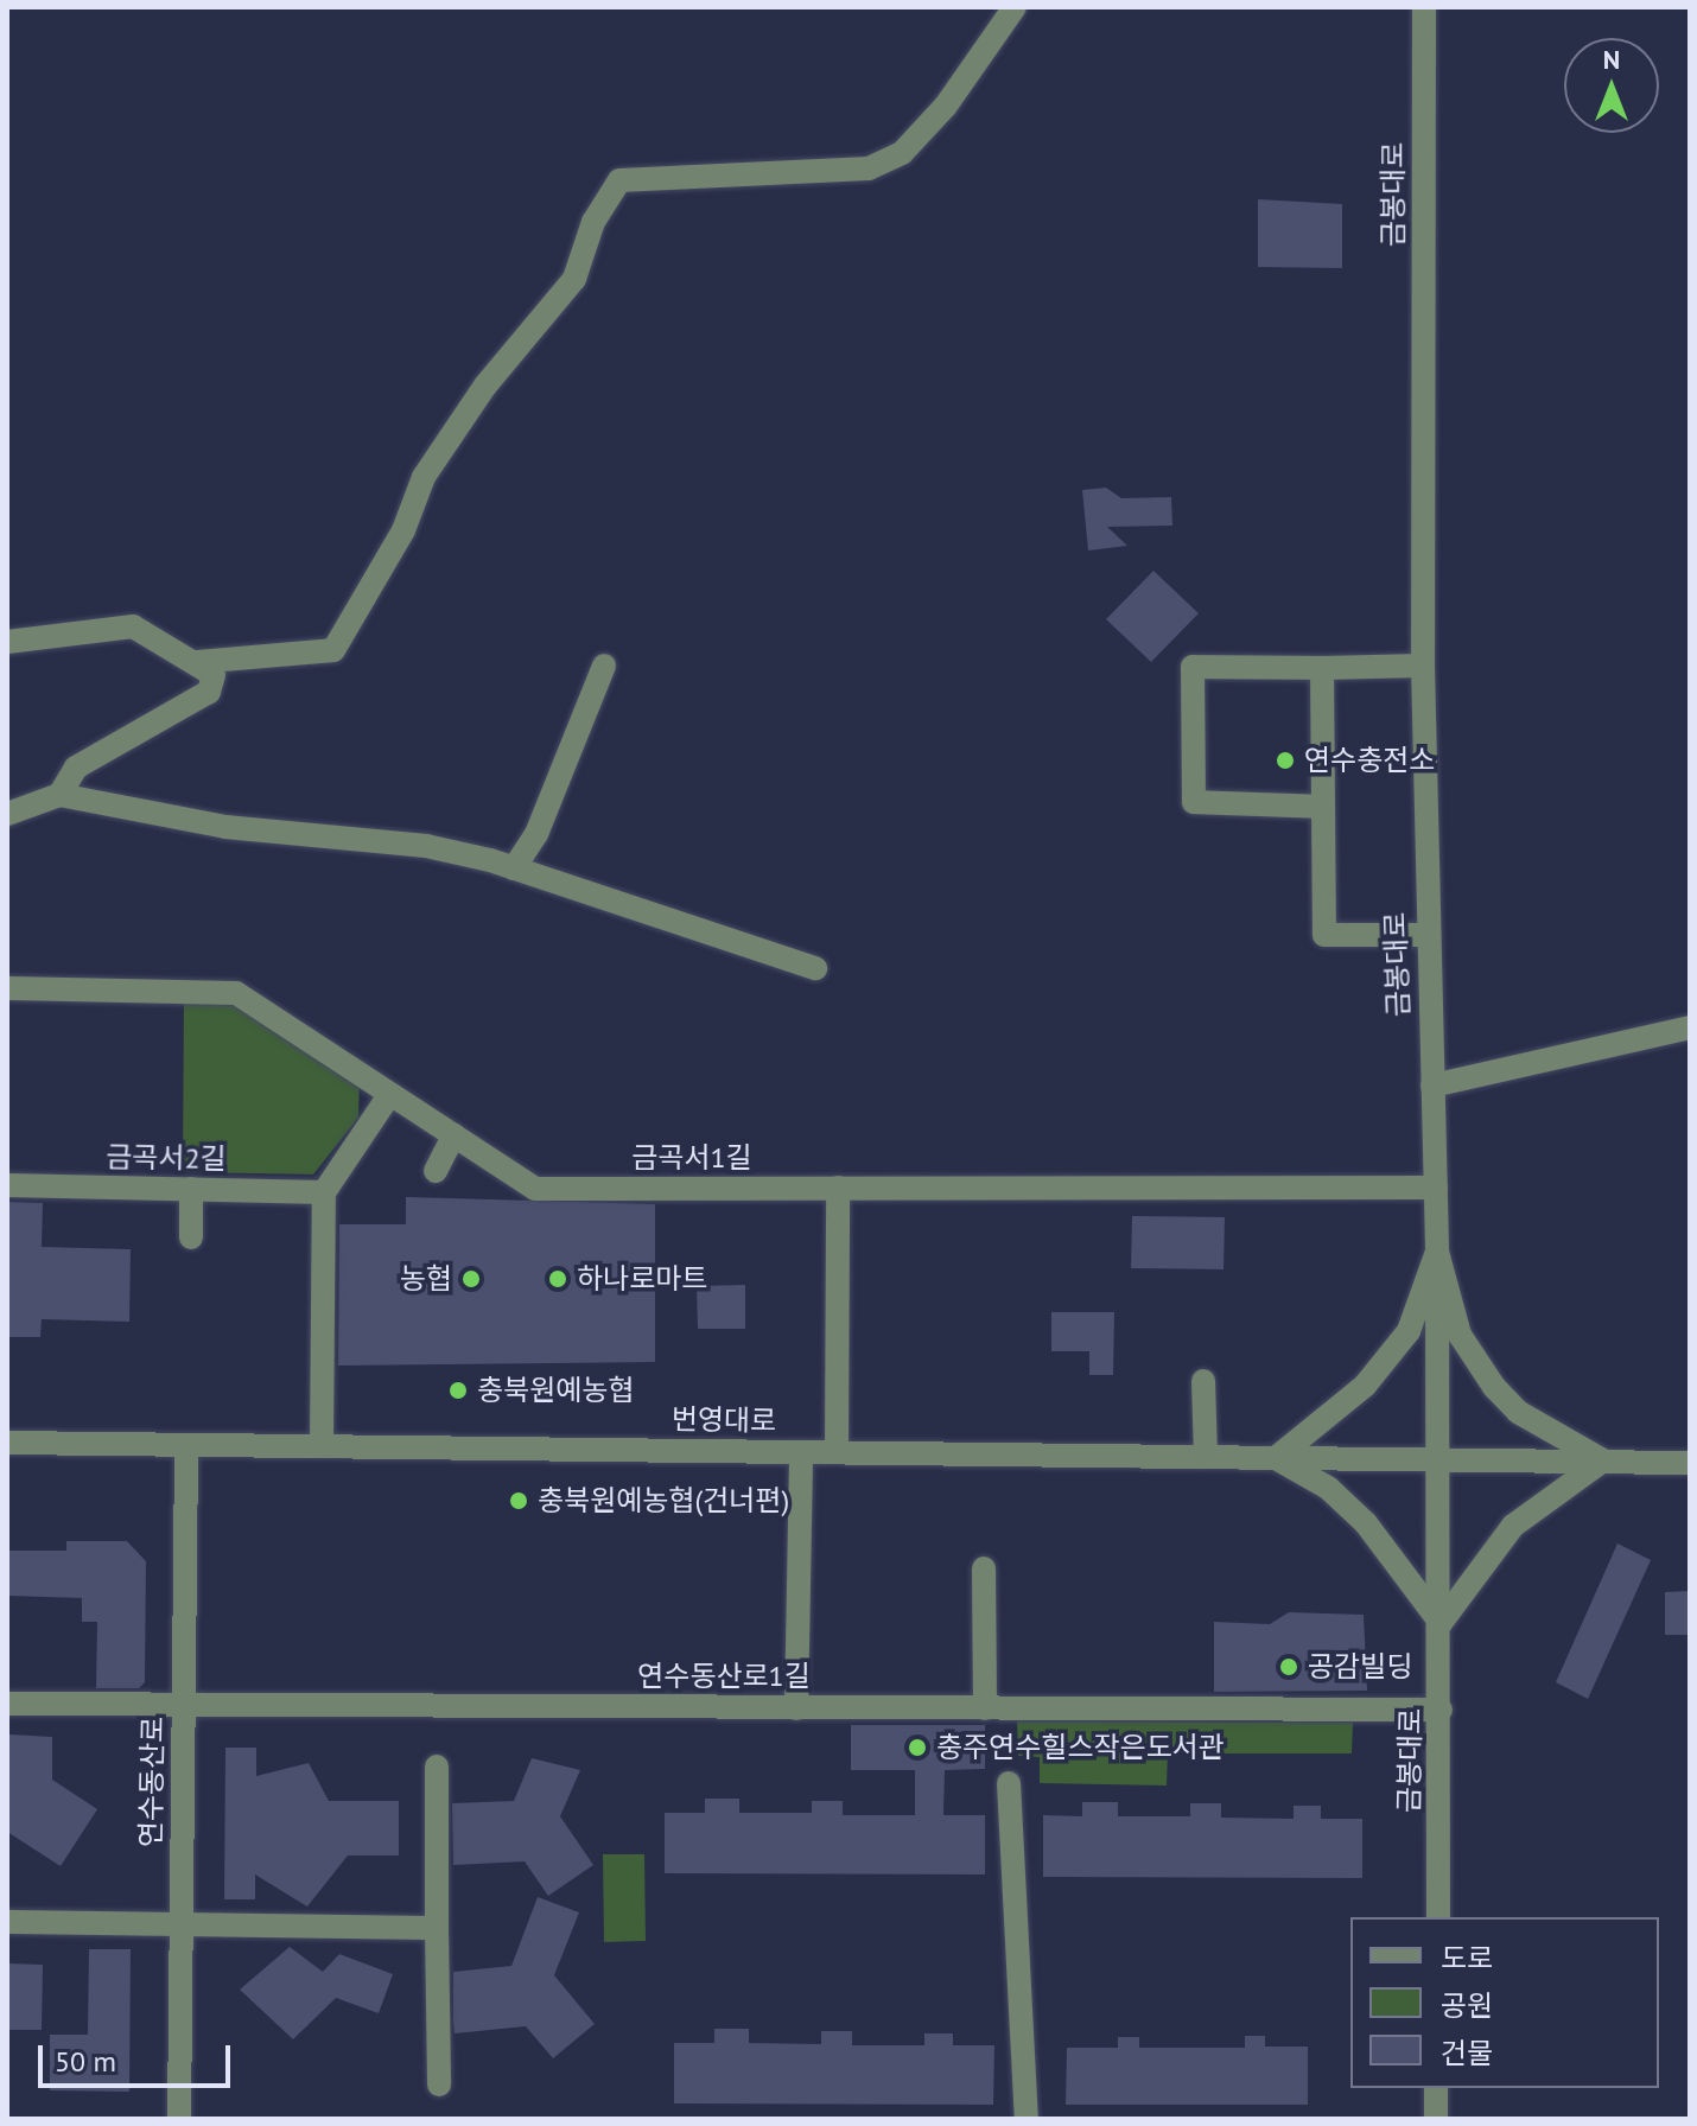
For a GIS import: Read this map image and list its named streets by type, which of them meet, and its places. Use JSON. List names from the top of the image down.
{
  "streets": {
    "street": [
      "금봉대로",
      "금곡서2길",
      "금곡서1길",
      "번영대로",
      "연수동산로1길",
      "연수동산로"
    ]
  },
  "crossings": [
    ["금봉대로", "금곡서1길"],
    ["금봉대로", "번영대로"],
    ["금봉대로", "연수동산로1길"],
    ["번영대로", "연수동산로"],
    ["연수동산로1길", "연수동산로"]
  ],
  "places": [
    "연수충전소",
    "농협",
    "하나로마트",
    "충북원예농협",
    "충북원예농협(건너편)",
    "공감빌딩",
    "충주연수힐스작은도서관"
  ],
  "legend": ["도로", "공원", "건물"],
  "scale_bar": "50 m",
  "north": "top"
}
